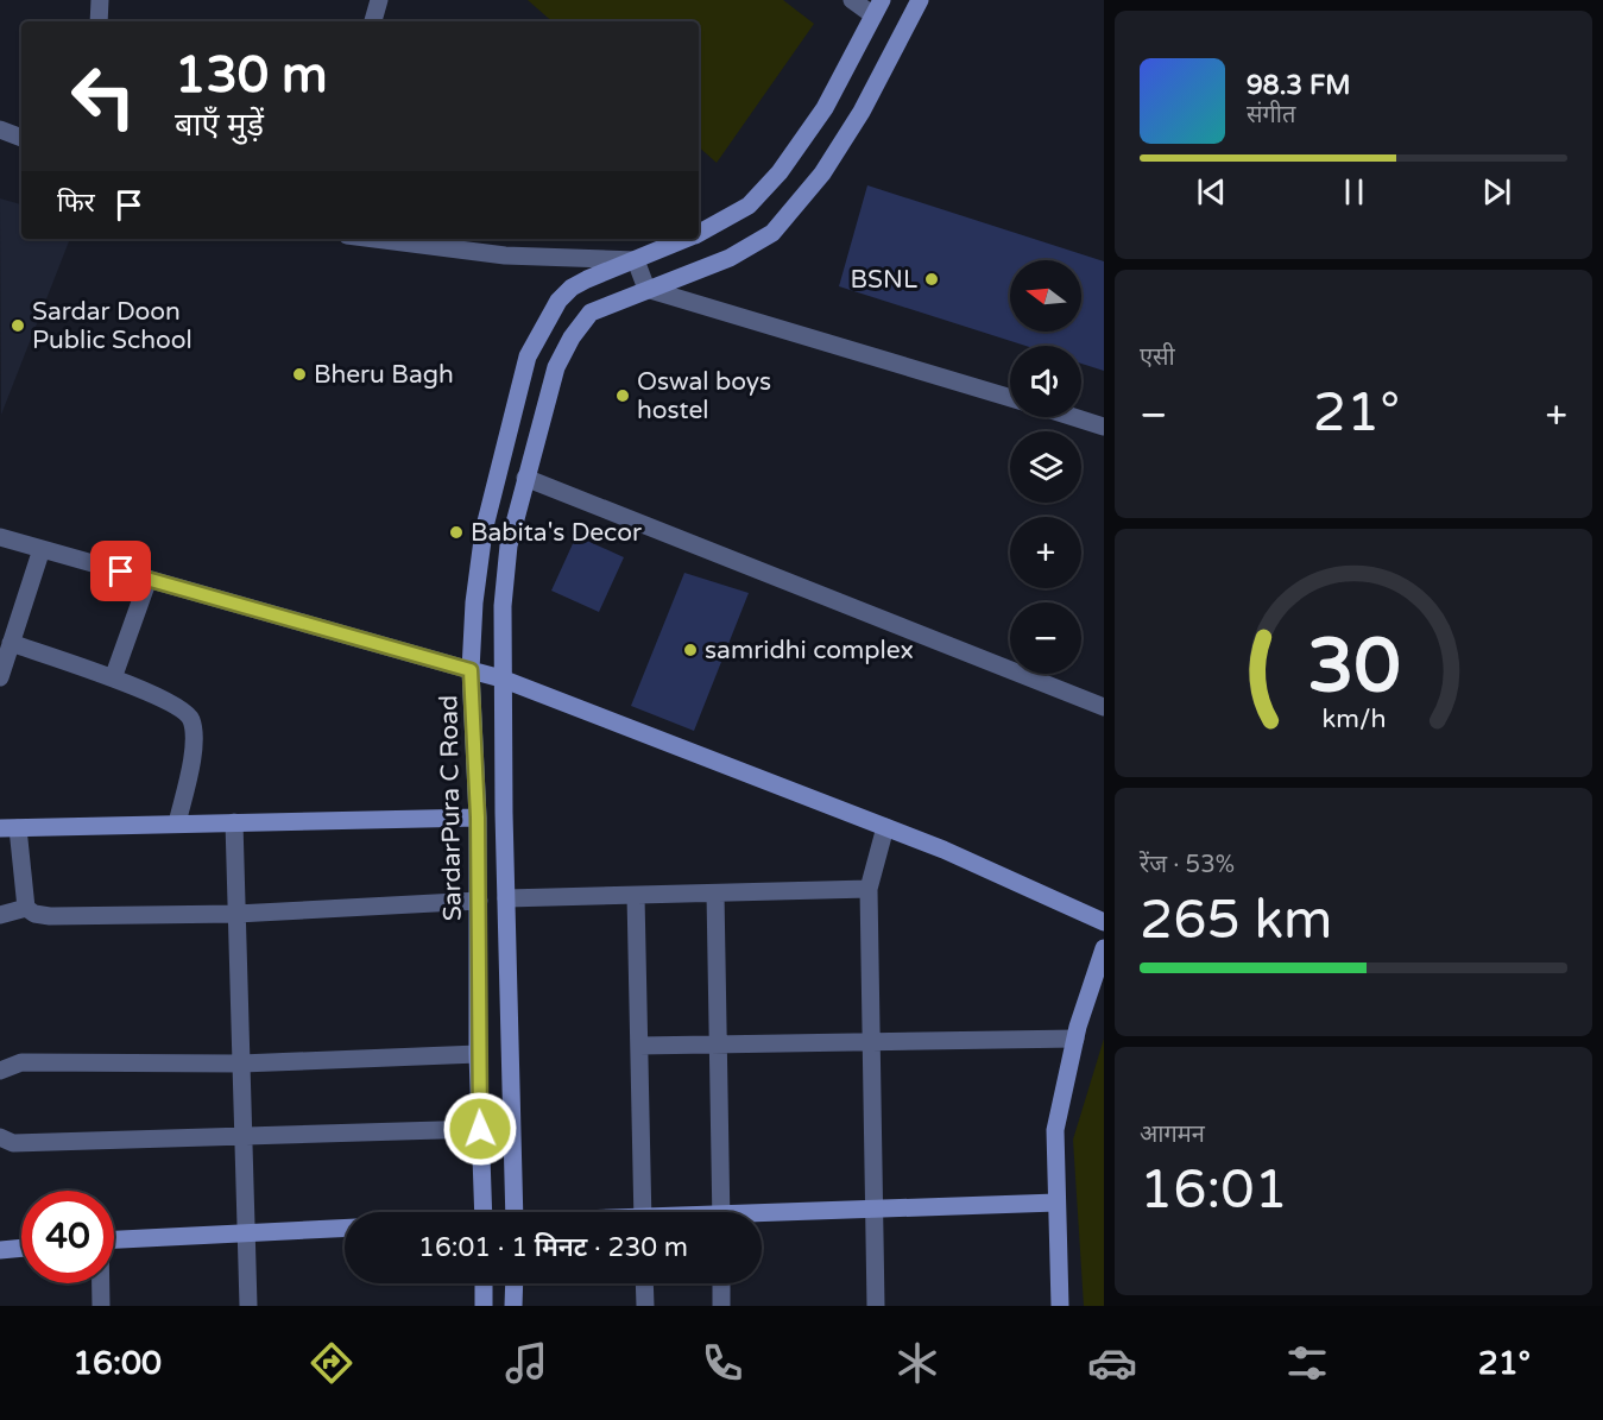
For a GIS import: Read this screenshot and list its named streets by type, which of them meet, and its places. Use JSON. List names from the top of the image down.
{
  "streets": {
    "street": ["SardarPura C Road"]
  },
  "places": [
    "BSNL",
    "Sardar Doon Public School",
    "Bheru Bagh",
    "Oswal boys hostel",
    "Babita's Decor",
    "samridhi complex"
  ],
  "north": "left",
  "page": {
    "turn": ["130 m", "बाएँ मुड़ें"],
    "song": ["98.3 FM", "संगीत"],
    "then": "फिर",
    "map_buttons": ["+", "−"],
    "tile": [
      "एसी",
      ["रेंज · 53%", "265 km"],
      ["आगमन", "16:01"]
    ],
    "heat": ["−", "21°", "+"],
    "limit": "40",
    "trip": "16:01 · 1 मिनट · 230 m",
    "tabs": ["16:00", "21°"],
    "gauge": ["30", "km/h"]
  }
}
